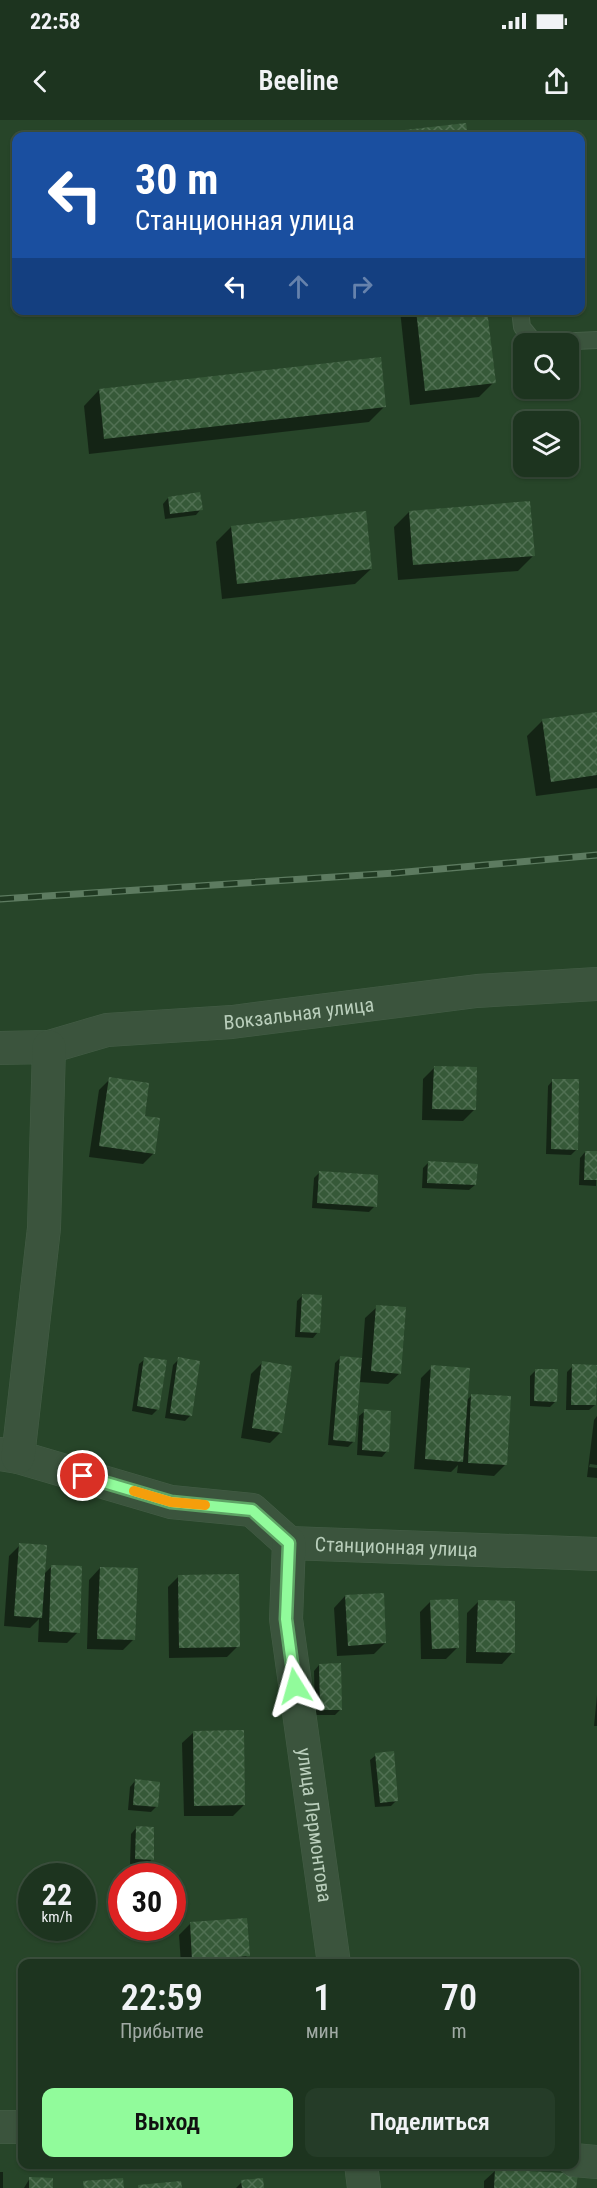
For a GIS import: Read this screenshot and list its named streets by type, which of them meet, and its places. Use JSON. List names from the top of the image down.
{
  "streets": {
    "street": ["Вокзальная улица", "Станционная улица", "улица Лермонтова"]
  },
  "crossings": [
    ["Станционная улица", "улица Лермонтова"]
  ],
  "page": {
    "status": "22:58",
    "header": "Beeline",
    "turn": ["30 m", "Станционная улица"],
    "speed": "22 km/h",
    "limit": "30",
    "eta": [
      "22:59",
      "Прибытие",
      "1",
      "мин",
      "70",
      "m"
    ],
    "buttons": ["Выход", "Поделиться"]
  }
}
